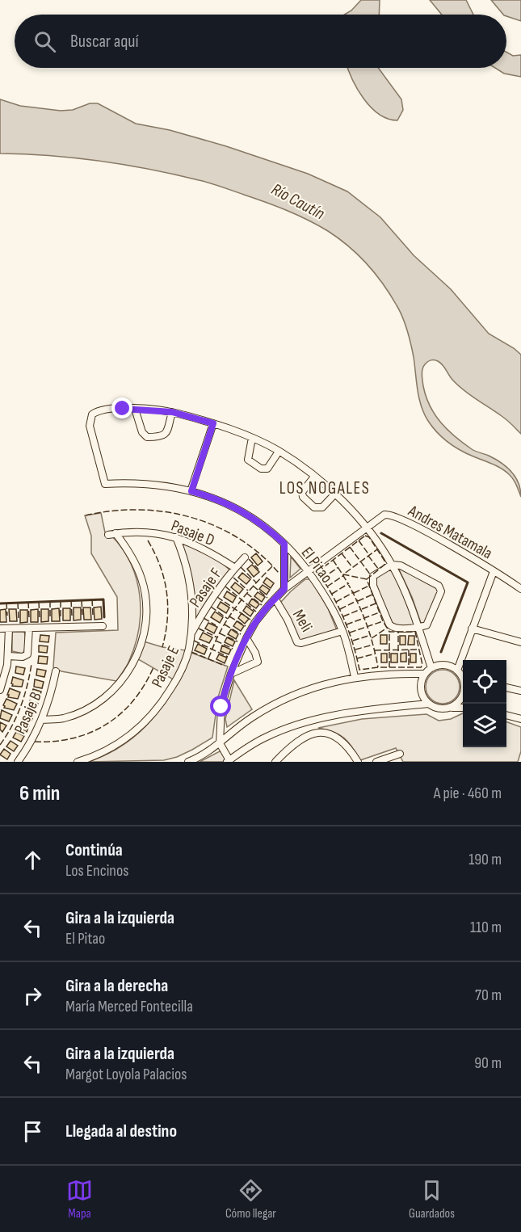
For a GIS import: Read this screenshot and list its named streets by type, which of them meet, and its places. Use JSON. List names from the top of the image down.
{
  "streets": {
    "street": [
      "Andres Matamala",
      "Pasaje D",
      "El Pitao",
      "Pasaje F",
      "Meli",
      "Pasaje E",
      "Pasaje B"
    ]
  },
  "crossings": [
    ["Andres Matamala", "El Pitao"],
    ["Andres Matamala", "Meli"],
    ["Pasaje D", "Pasaje F"],
    ["Pasaje D", "Pasaje E"],
    ["Pasaje D", "Pasaje B"],
    ["El Pitao", "Meli"],
    ["Pasaje F", "Pasaje E"]
  ],
  "districts": ["LOS NOGALES"],
  "water": ["Río Cautín"],
  "page": {
    "search": "Buscar aquí",
    "heading": ["6 min", "A pie · 460 m"],
    "list": [
      ["Continúa", "Los Encinos", "190 m"],
      ["Gira a la izquierda", "El Pitao", "110 m"],
      ["Gira a la derecha", "María Merced Fontecilla", "70 m"],
      ["Gira a la izquierda", "Margot Loyola Palacios", "90 m"],
      "Llegada al destino"
    ],
    "nav": ["Mapa", "Cómo llegar", "Guardados"]
  }
}
